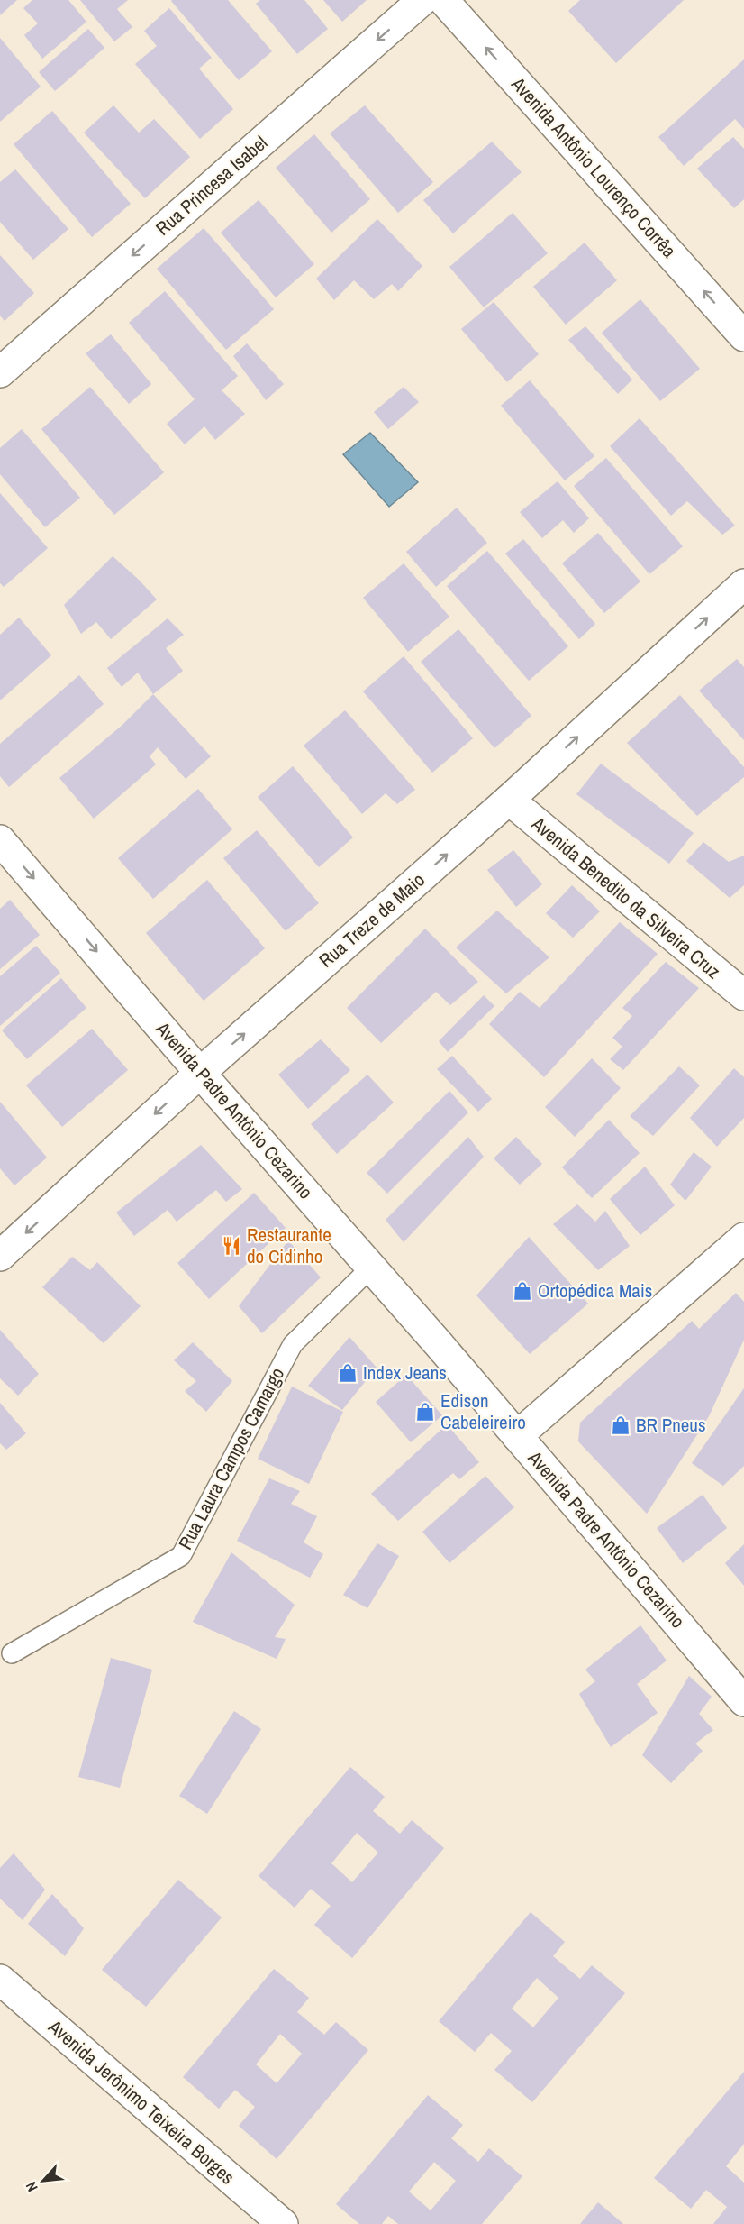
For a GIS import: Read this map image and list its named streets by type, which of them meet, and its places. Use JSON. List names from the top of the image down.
{
  "streets": {
    "street": [
      "Avenida Antônio Lourenço Corrêa",
      "Rua Princesa Isabel",
      "Avenida Benedito da Silveira Cruz",
      "Rua Treze de Maio",
      "Avenida Padre Antônio Cezarino",
      "Avenida Jerônimo Teixeira Borges"
    ],
    "lane": ["Rua Laura Campos Camargo"]
  },
  "crossings": [
    ["Avenida Benedito da Silveira Cruz", "Rua Treze de Maio"],
    ["Rua Treze de Maio", "Avenida Padre Antônio Cezarino"],
    ["Avenida Padre Antônio Cezarino", "Rua Laura Campos Camargo"]
  ],
  "one_way": ["Avenida Antônio Lourenço Corrêa", "Rua Princesa Isabel"],
  "places": {
    "restaurant": ["Restaurante do Cidinho"],
    "shop": [
      "Ortopédica Mais",
      "Index Jeans",
      "Edison Cabeleireiro",
      "BR Pneus"
    ]
  },
  "north": "bottom left"
}
